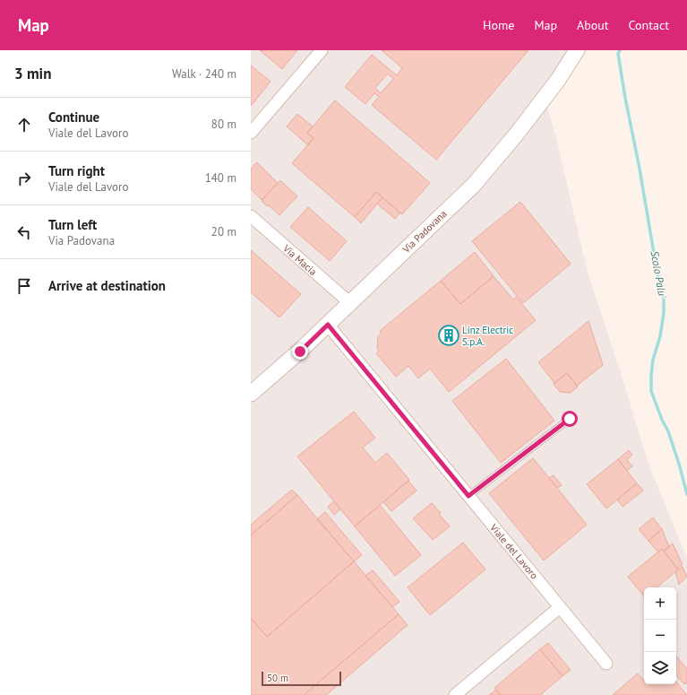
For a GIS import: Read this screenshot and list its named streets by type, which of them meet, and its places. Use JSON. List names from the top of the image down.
{
  "streets": {
    "street": ["Via Padovana", "Via Macia", "Viale del Lavoro"]
  },
  "crossings": [
    ["Via Padovana", "Via Macia"],
    ["Via Padovana", "Viale del Lavoro"]
  ],
  "water": ["Scolo Palu'"],
  "places": {
    "building": ["Linz Electric S.p.A."]
  },
  "scale_bar": "50 m",
  "page": {
    "header": "Map",
    "nav": [
      "Home",
      "Map",
      "About",
      "Contact"
    ],
    "heading": ["3 min", "Walk · 240 m"],
    "list": [
      ["Continue", "Viale del Lavoro", "80 m"],
      ["Turn right", "Viale del Lavoro", "140 m"],
      ["Turn left", "Via Padovana", "20 m"],
      "Arrive at destination"
    ],
    "map_buttons": ["+", "−"],
    "scale": "50 m"
  }
}
